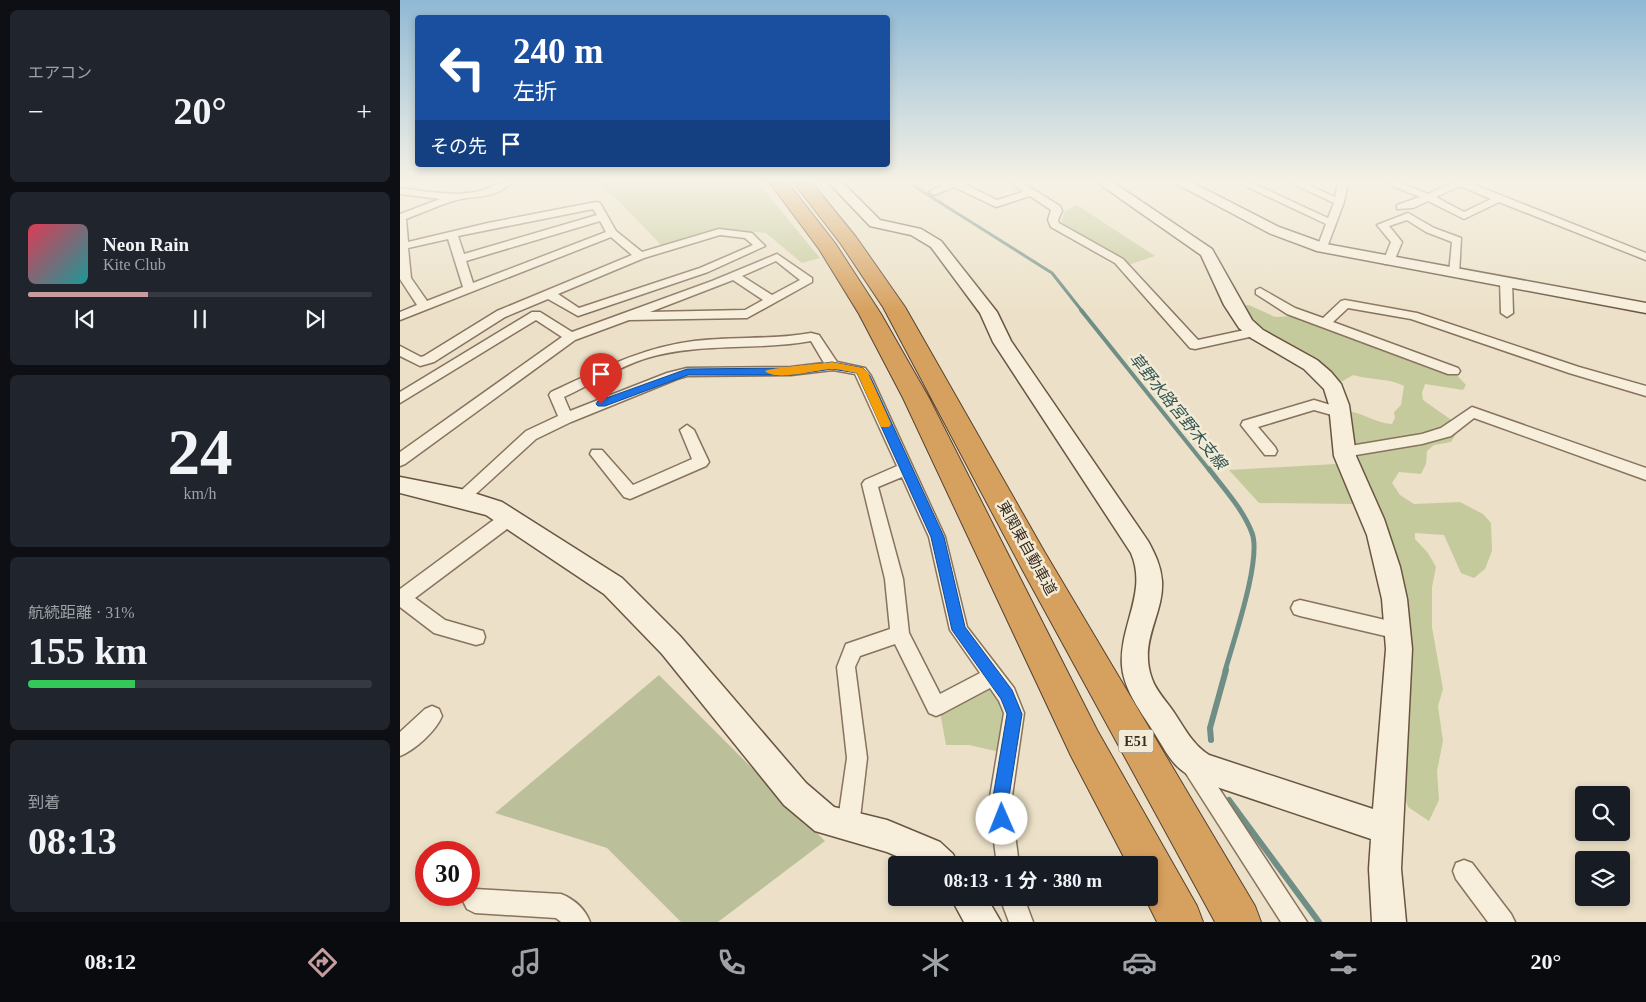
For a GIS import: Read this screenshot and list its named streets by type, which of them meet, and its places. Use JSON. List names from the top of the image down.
{
  "streets": {
    "highway": ["東関東自動車道", "E51"]
  },
  "water": ["草野水路宮野木支線"],
  "page": {
    "tile": [
      "エアコン",
      ["24", "km/h"],
      ["航続距離 · 31%", "155 km"],
      ["到着", "08:13"]
    ],
    "turn": ["240 m", "左折"],
    "heat": ["−", "20°", "+"],
    "then": "その先",
    "song": ["Neon Rain", "Kite Club"],
    "limit": "30",
    "trip": "08:13 · 1 分 · 380 m",
    "tabs": ["08:12", "20°"]
  }
}
